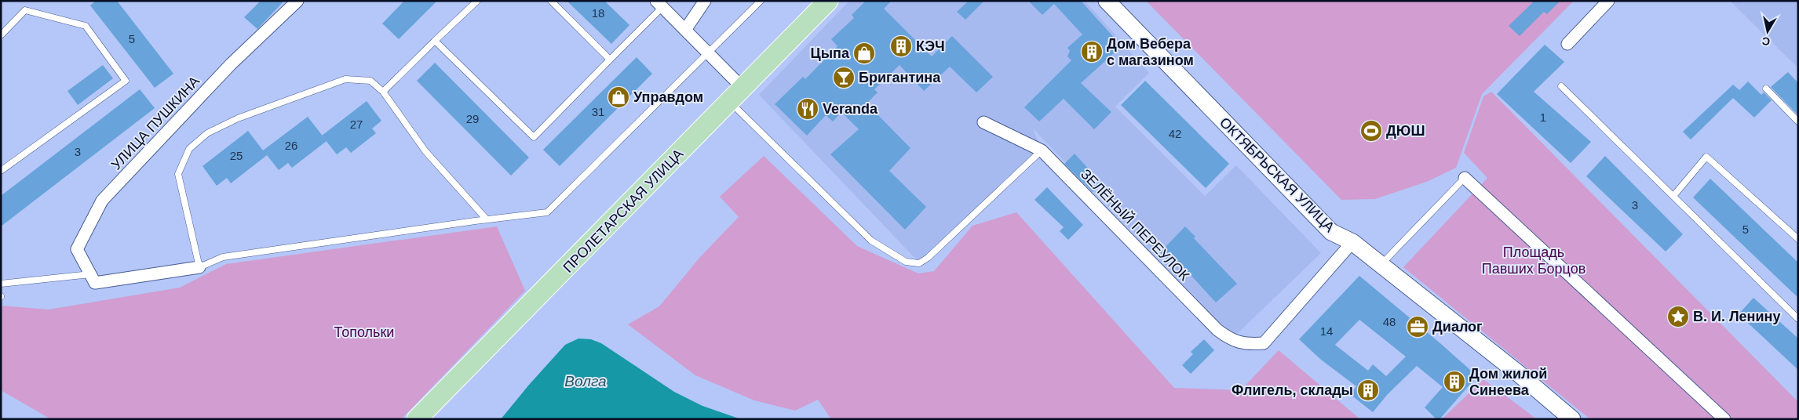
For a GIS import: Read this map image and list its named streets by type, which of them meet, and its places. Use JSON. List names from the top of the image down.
{
  "streets": {
    "main road": ["ПРОЛЕТАРСКАЯ УЛИЦА"],
    "street": ["УЛИЦА ПУШКИНА", "ОКТЯБРЬСКАЯ УЛИЦА", "ЗЕЛЁНЫЙ ПЕРЕУЛОК"]
  },
  "crossings": [
    ["ОКТЯБРЬСКАЯ УЛИЦА", "ЗЕЛЁНЫЙ ПЕРЕУЛОК"]
  ],
  "water": ["Волга"],
  "parks": ["Площадь Павших Борцов", "Топольки"],
  "places": {
    "building": [
      "КЭЧ",
      "Дом Вебера с магазином",
      "Дом жилой Синеева",
      "Флигель, склады"
    ],
    "shop": ["Цыпа", "Управдом"],
    "bar": ["Бригантина"],
    "restaurant": ["Veranda"],
    "sports": ["ДЮШ"],
    "place": ["В. И. Ленину"],
    "office": ["Диалог"]
  },
  "house_numbers": [
    "18",
    "5",
    "31",
    "1",
    "29",
    "27",
    "42",
    "26",
    "3",
    "25",
    "3",
    "5",
    "48",
    "14"
  ],
  "north": "bottom"
}
